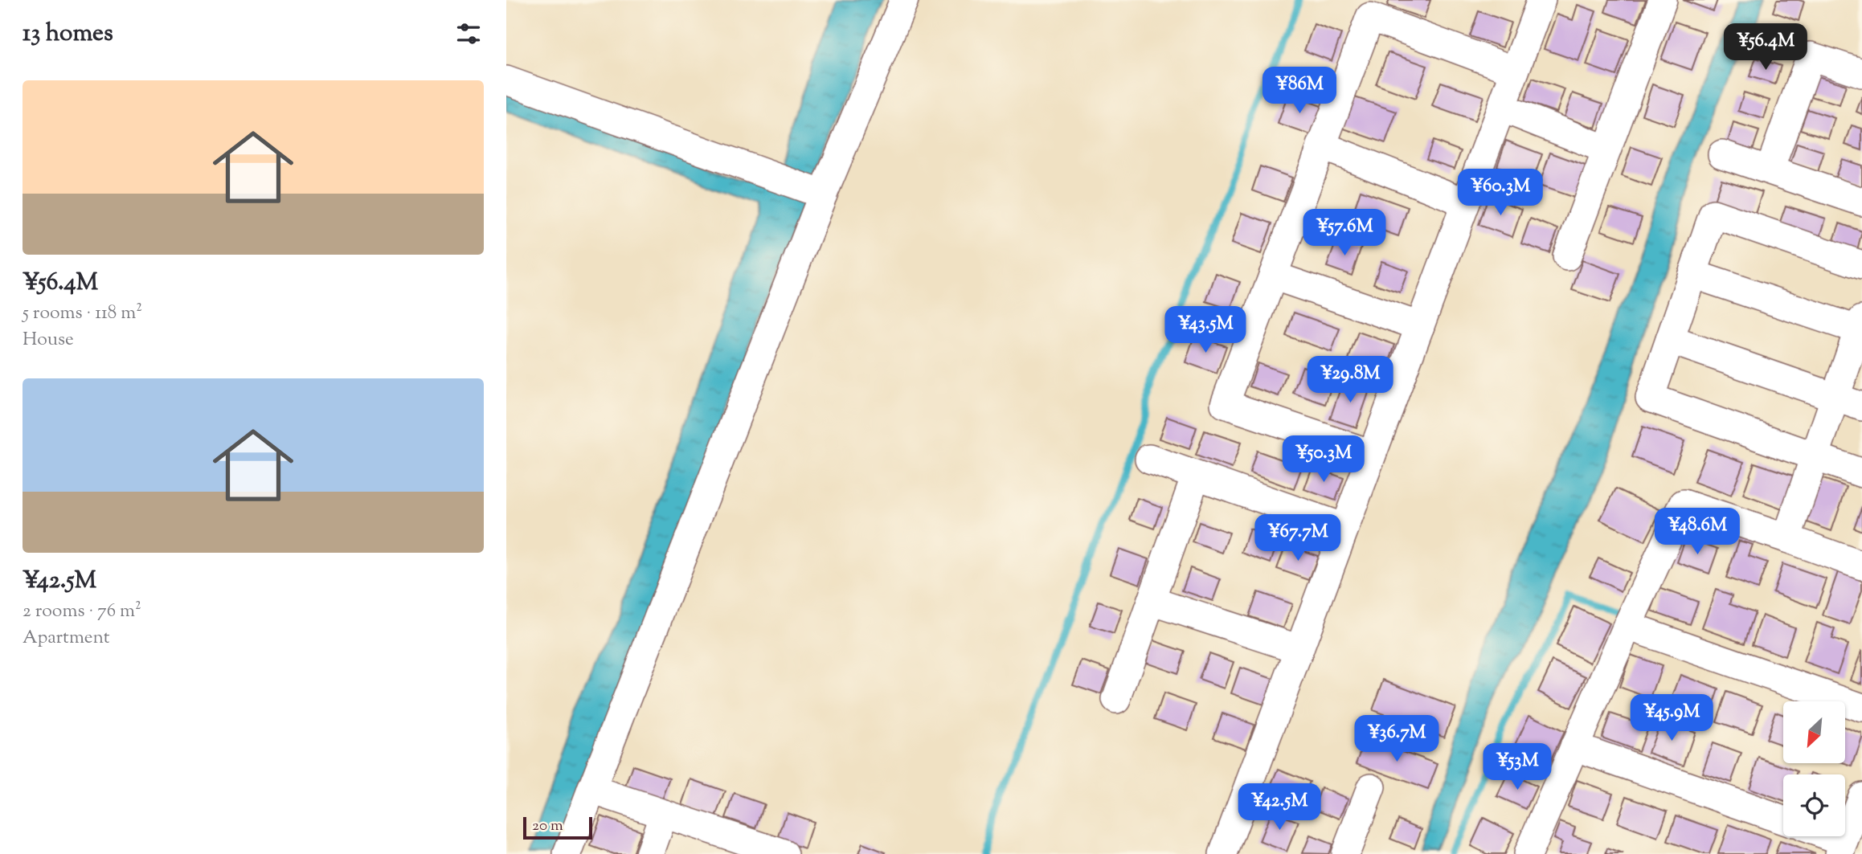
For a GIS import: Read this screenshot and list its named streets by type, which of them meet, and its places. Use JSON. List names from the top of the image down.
{
  "scale_bar": "20 m",
  "north": "bottom left",
  "page": {
    "heading": "13 homes",
    "price": [
      "¥56.4M",
      "¥86M",
      "¥60.3M",
      "¥57.6M",
      "¥43.5M",
      "¥29.8M",
      "¥50.3M",
      "¥48.6M",
      "¥67.7M",
      "¥45.9M",
      "¥36.7M",
      "¥53M",
      "¥42.5M"
    ],
    "list": [
      {
        "name": "¥56.4M",
        "note": "5 rooms · 118 m² · House"
      },
      {
        "name": "¥42.5M",
        "note": "2 rooms · 76 m² · Apartment"
      }
    ],
    "scale": "20 m"
  }
}
